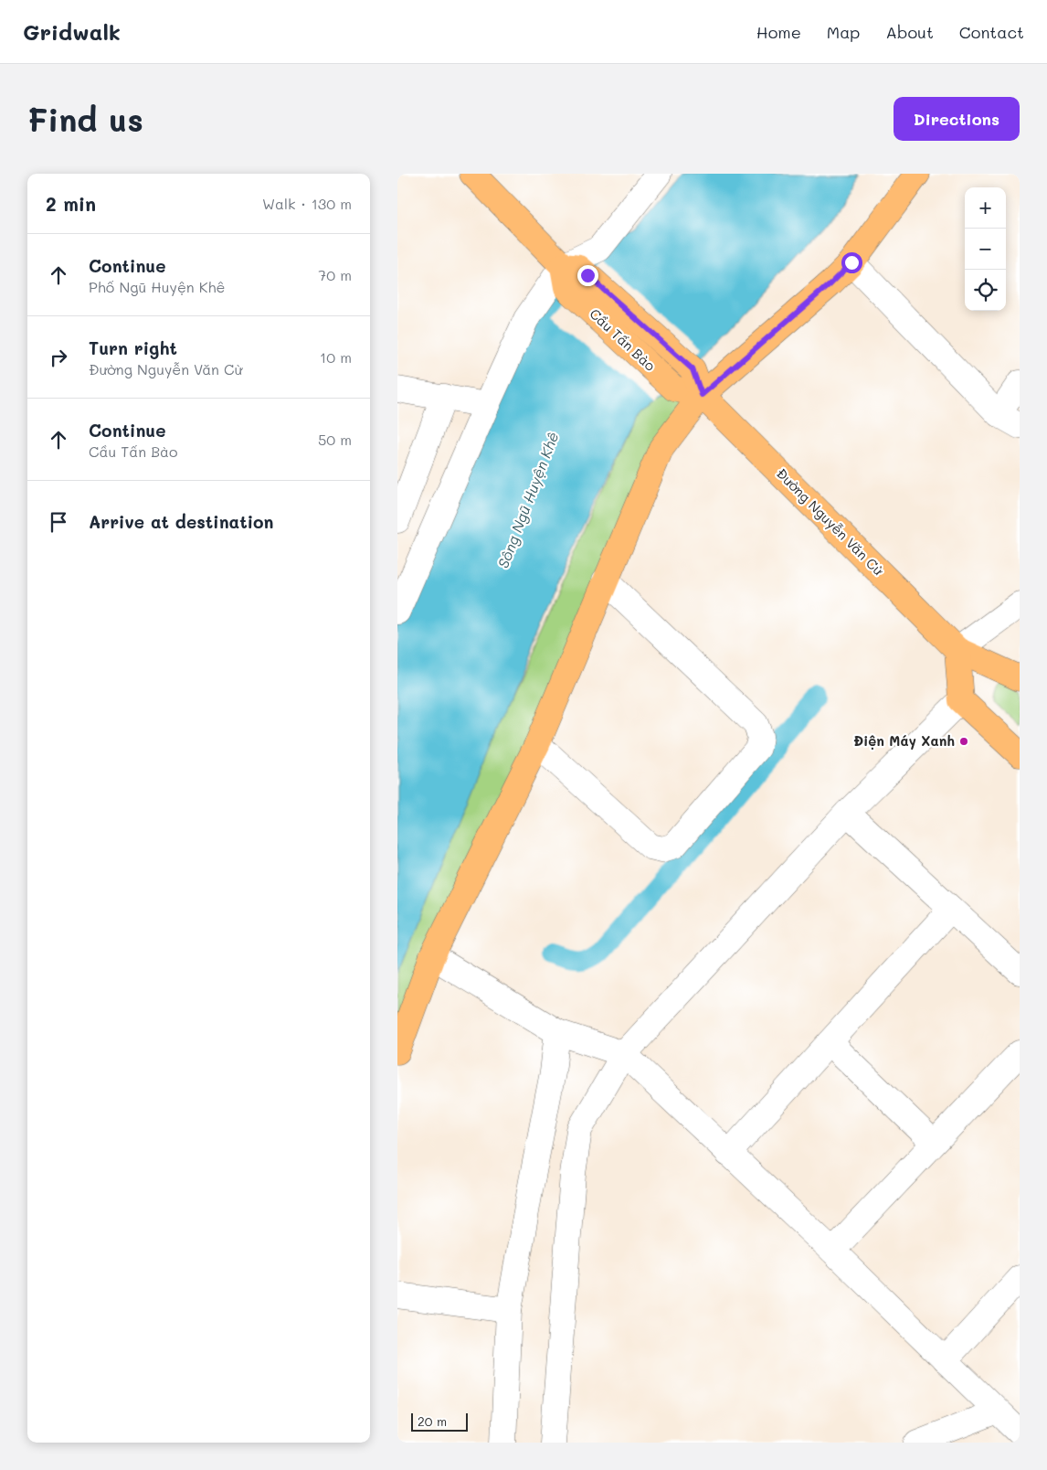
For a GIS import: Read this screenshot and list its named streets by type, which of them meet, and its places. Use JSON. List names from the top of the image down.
{
  "streets": {
    "main road": ["Cầu Tấn Bào", "Đường Nguyễn Văn Cừ"]
  },
  "crossings": [
    ["Cầu Tấn Bào", "Đường Nguyễn Văn Cừ"]
  ],
  "water": ["Sông Ngũ Huyện Khê"],
  "places": ["Điện Máy Xanh"],
  "scale_bar": "20 m",
  "page": {
    "header": "Gridwalk",
    "nav": [
      "Home",
      "Map",
      "About",
      "Contact"
    ],
    "buttons": "Directions",
    "title": "Find us",
    "heading": ["2 min", "Walk · 130 m"],
    "map_buttons": ["+", "−"],
    "list": [
      ["Continue", "Phố Ngũ Huyện Khê", "70 m"],
      ["Turn right", "Đường Nguyễn Văn Cừ", "10 m"],
      ["Continue", "Cầu Tấn Bào", "50 m"],
      "Arrive at destination"
    ],
    "scale": "20 m"
  }
}
